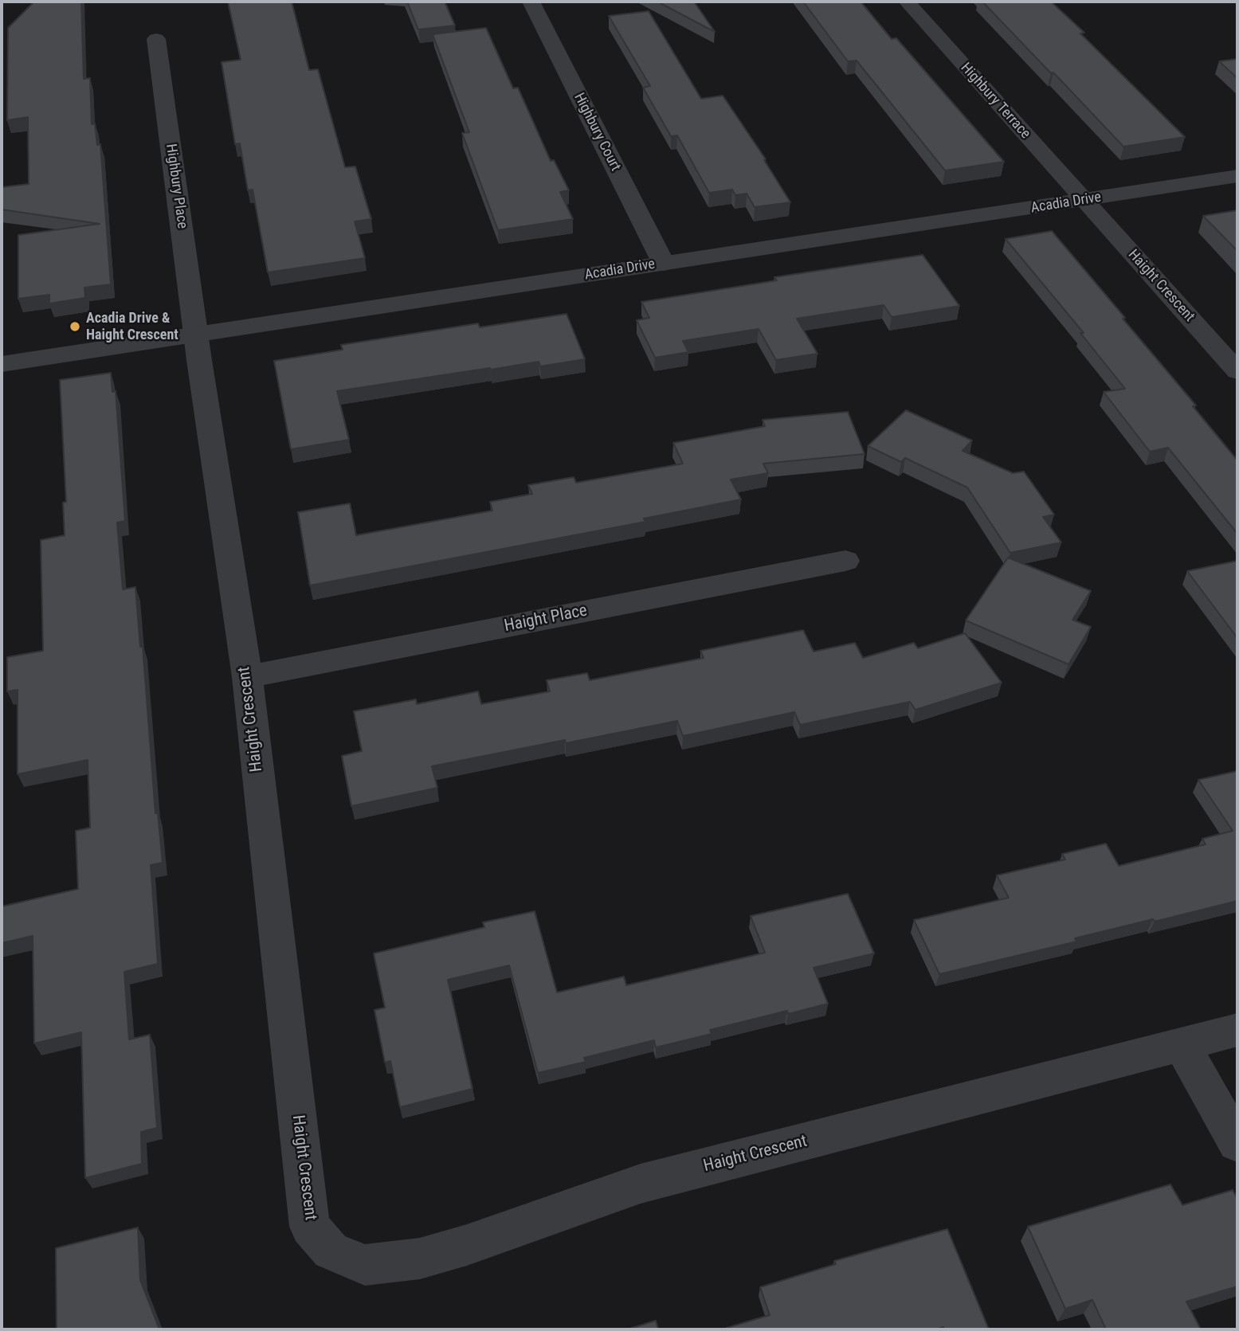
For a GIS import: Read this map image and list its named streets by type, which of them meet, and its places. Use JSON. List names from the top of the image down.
{
  "streets": {
    "street": [
      "Highbury Terrace",
      "Highbury Court",
      "Highbury Place",
      "Acadia Drive",
      "Haight Crescent",
      "Haight Place"
    ]
  },
  "crossings": [
    ["Highbury Terrace", "Acadia Drive"],
    ["Highbury Terrace", "Haight Crescent"],
    ["Highbury Court", "Acadia Drive"],
    ["Highbury Place", "Acadia Drive"],
    ["Highbury Place", "Haight Crescent"],
    ["Acadia Drive", "Haight Crescent"],
    ["Haight Crescent", "Haight Place"]
  ],
  "places": ["Acadia Drive & Haight Crescent"]
}
